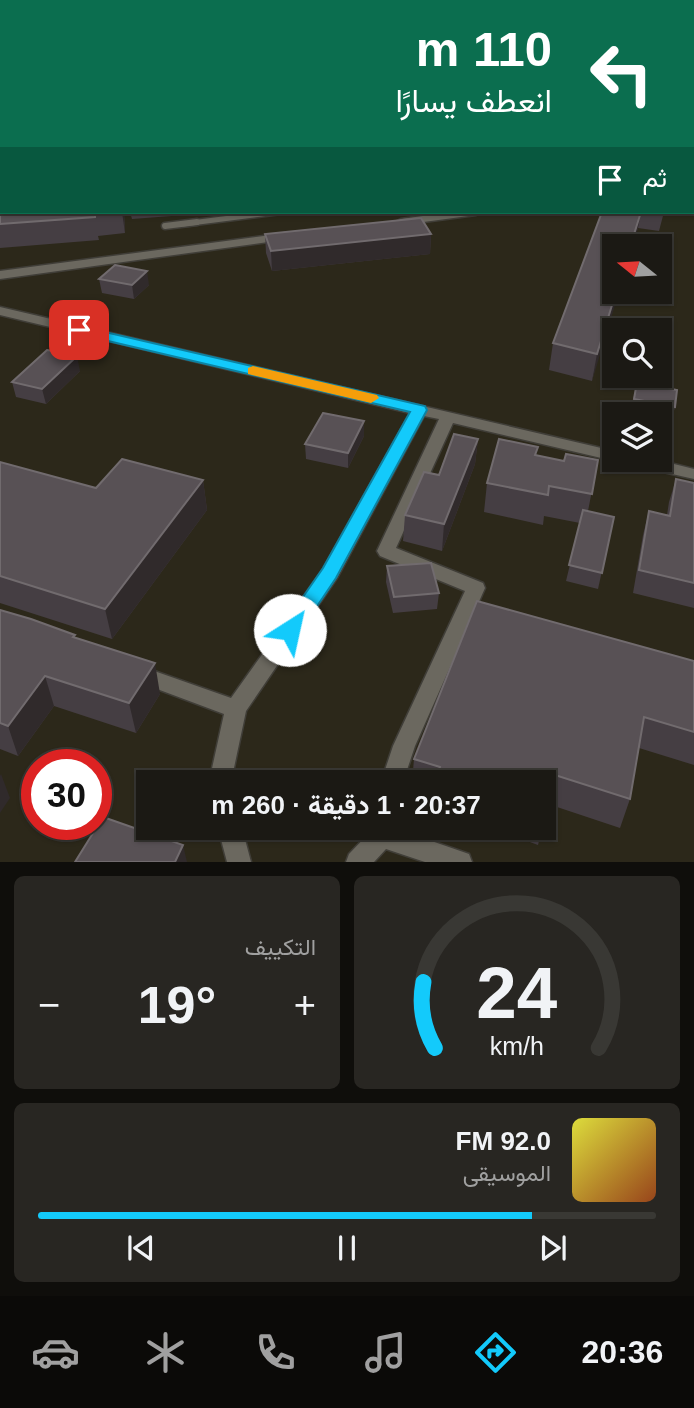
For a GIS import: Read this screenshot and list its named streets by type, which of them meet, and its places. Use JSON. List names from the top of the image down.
{
  "north": "left",
  "page": {
    "turn": ["110 m", "انعطف يسارًا"],
    "then": "ثم",
    "limit": "30",
    "trip": "20:37 · 1 دقيقة · 260 m",
    "tile": "التكييف",
    "heat": ["−", "19°", "+"],
    "song": ["92.0 FM", "الموسيقى"],
    "tabs": "20:36",
    "gauge": ["24", "km/h"]
  }
}
